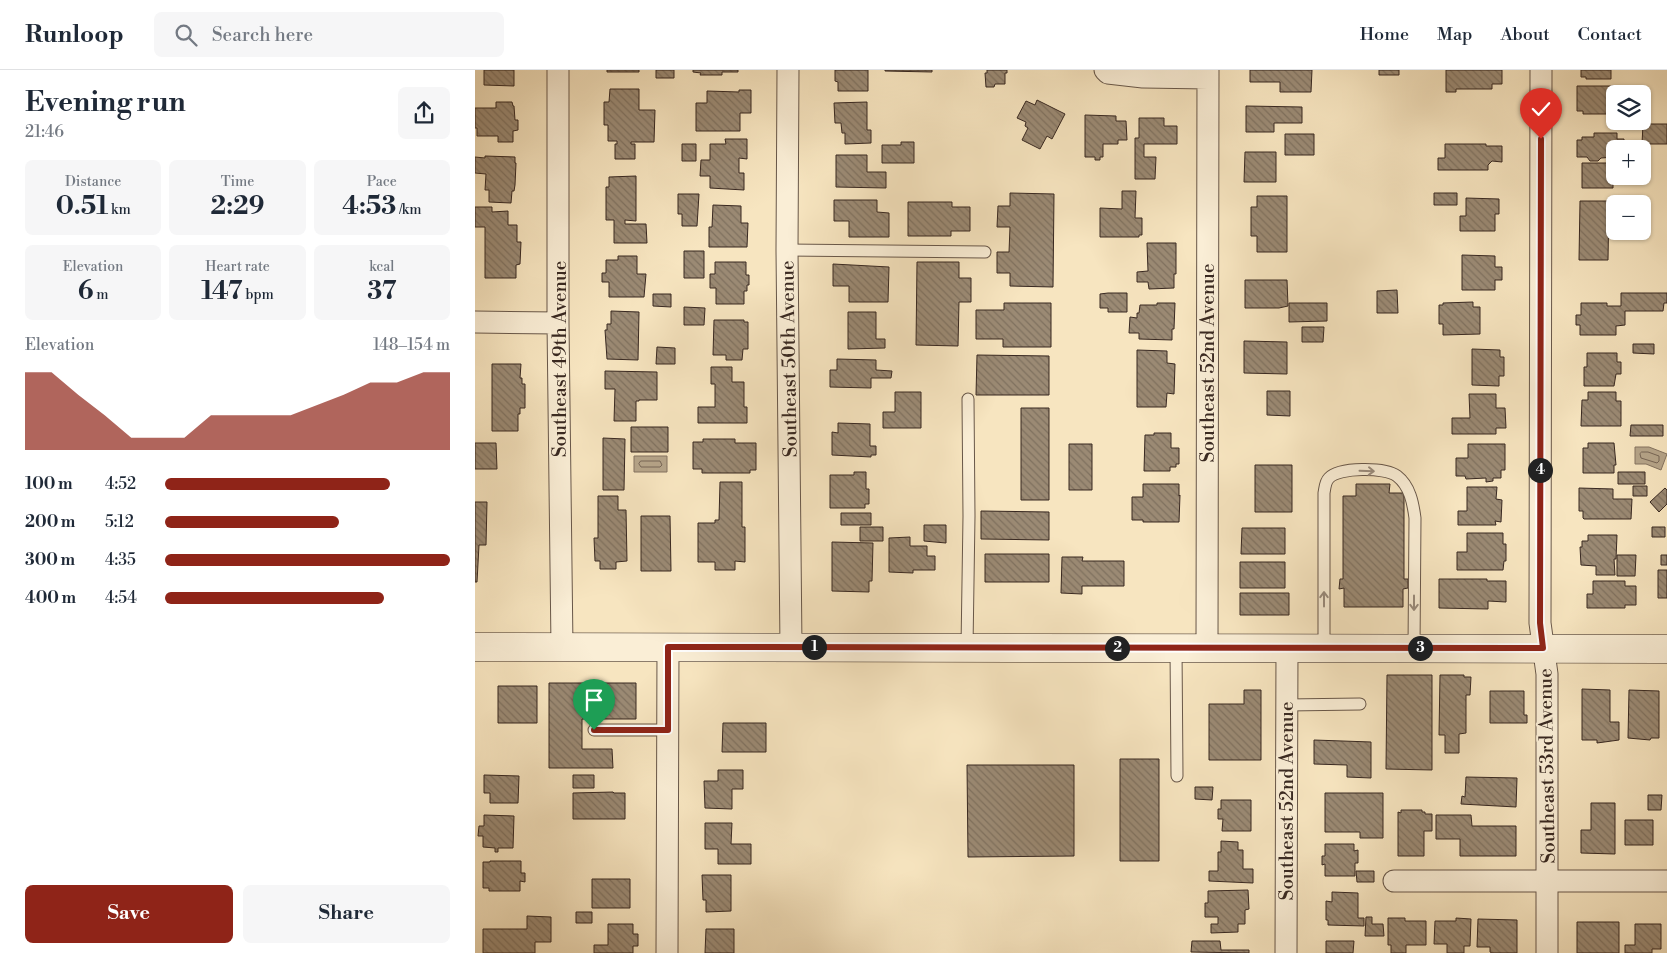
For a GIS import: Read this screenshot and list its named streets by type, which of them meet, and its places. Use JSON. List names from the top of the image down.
{
  "streets": {
    "street": [
      "Southeast 49th Avenue",
      "Southeast 50th Avenue",
      "Southeast 52nd Avenue",
      "Southeast 53rd Avenue"
    ]
  },
  "page": {
    "header": "Runloop",
    "search": "Search here",
    "nav": [
      "Home",
      "Map",
      "About",
      "Contact"
    ],
    "heading": ["Evening run", "21:46"],
    "map_buttons": ["+", "−"],
    "stats": [
      ["Distance", "0.51 km"],
      ["Time", "2:29"],
      ["Pace", "4:53 /km"],
      ["Elevation", "6 m"],
      ["Heart rate", "147 bpm"],
      ["kcal", "37"]
    ],
    "chart": ["Elevation", "148–154 m"],
    "pins": [
      "4",
      "1",
      "2",
      "3"
    ],
    "list": [
      {
        "name": "100 m",
        "note": "4:52"
      },
      {
        "name": "200 m",
        "note": "5:12"
      },
      {
        "name": "300 m",
        "note": "4:35"
      },
      {
        "name": "400 m",
        "note": "4:54"
      }
    ],
    "buttons": ["Save", "Share"]
  }
}
